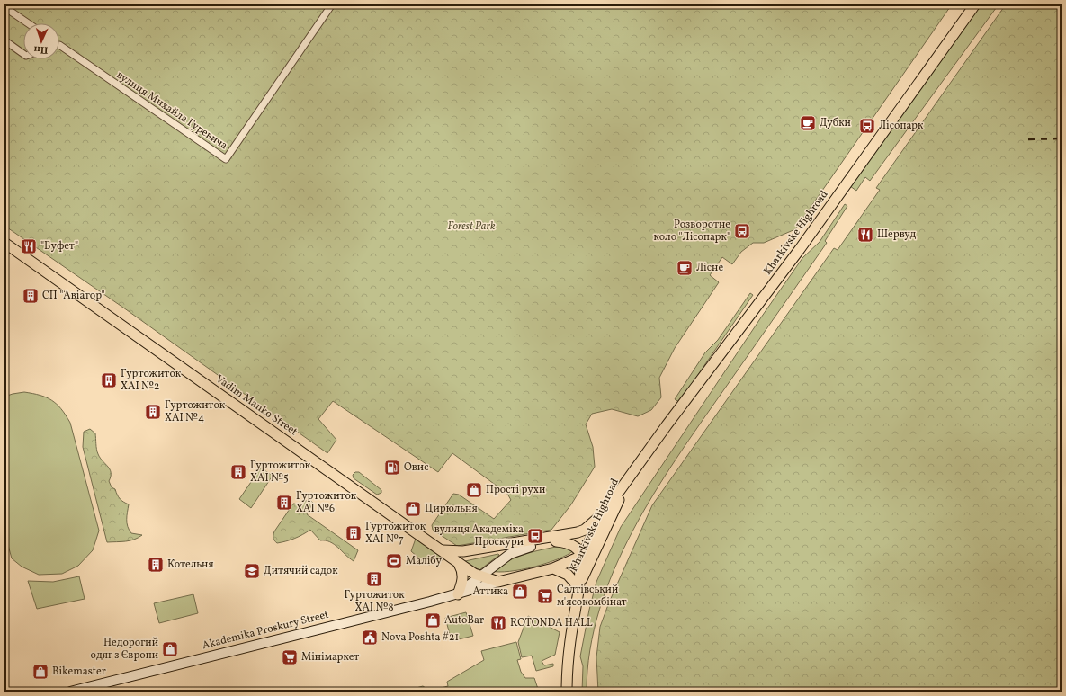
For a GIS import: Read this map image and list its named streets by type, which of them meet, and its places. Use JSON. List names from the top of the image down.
{
  "streets": {
    "main road": ["Kharkivske Highroad", "Vadim Manko Street", "Akademika Proskury Street"],
    "street": ["вулиця Михайла Гуревича"]
  },
  "crossings": [
    ["Kharkivske Highroad", "Akademika Proskury Street"],
    ["Vadim Manko Street", "Akademika Proskury Street"]
  ],
  "parks": ["Forest Park"],
  "places": {
    "cafe": ["Дубки", "Лісне"],
    "bus stop": ["Лісопарк", "Розворотне коло \"Лісопарк\"", "вулиця Академіка Проскури"],
    "restaurant": ["Шервуд", "\"Буфет\"", "ROTONDA HALL"],
    "building": [
      "СП \"Авіатор\"",
      "Гуртожиток ХАІ №2",
      "Гуртожиток ХАІ №4",
      "Гуртожиток ХАІ №5",
      "Гуртожиток ХАІ №6",
      "Гуртожиток ХАІ №7",
      "Котельня",
      "Гуртожиток ХАІ №8"
    ],
    "fuel station": ["Овис"],
    "shop": [
      "Прості рухи",
      "Цирюльня",
      "Аттика",
      "AutoBar",
      "Недорогий одяг з Європи",
      "Bikemaster"
    ],
    "sports": ["Малібу"],
    "school or university": ["Дитячий садок"],
    "supermarket": ["Салтівський м'ясокомбінат", "Мінімаркет"],
    "public building": ["Nova Poshta #21"]
  },
  "north": "bottom"
}
